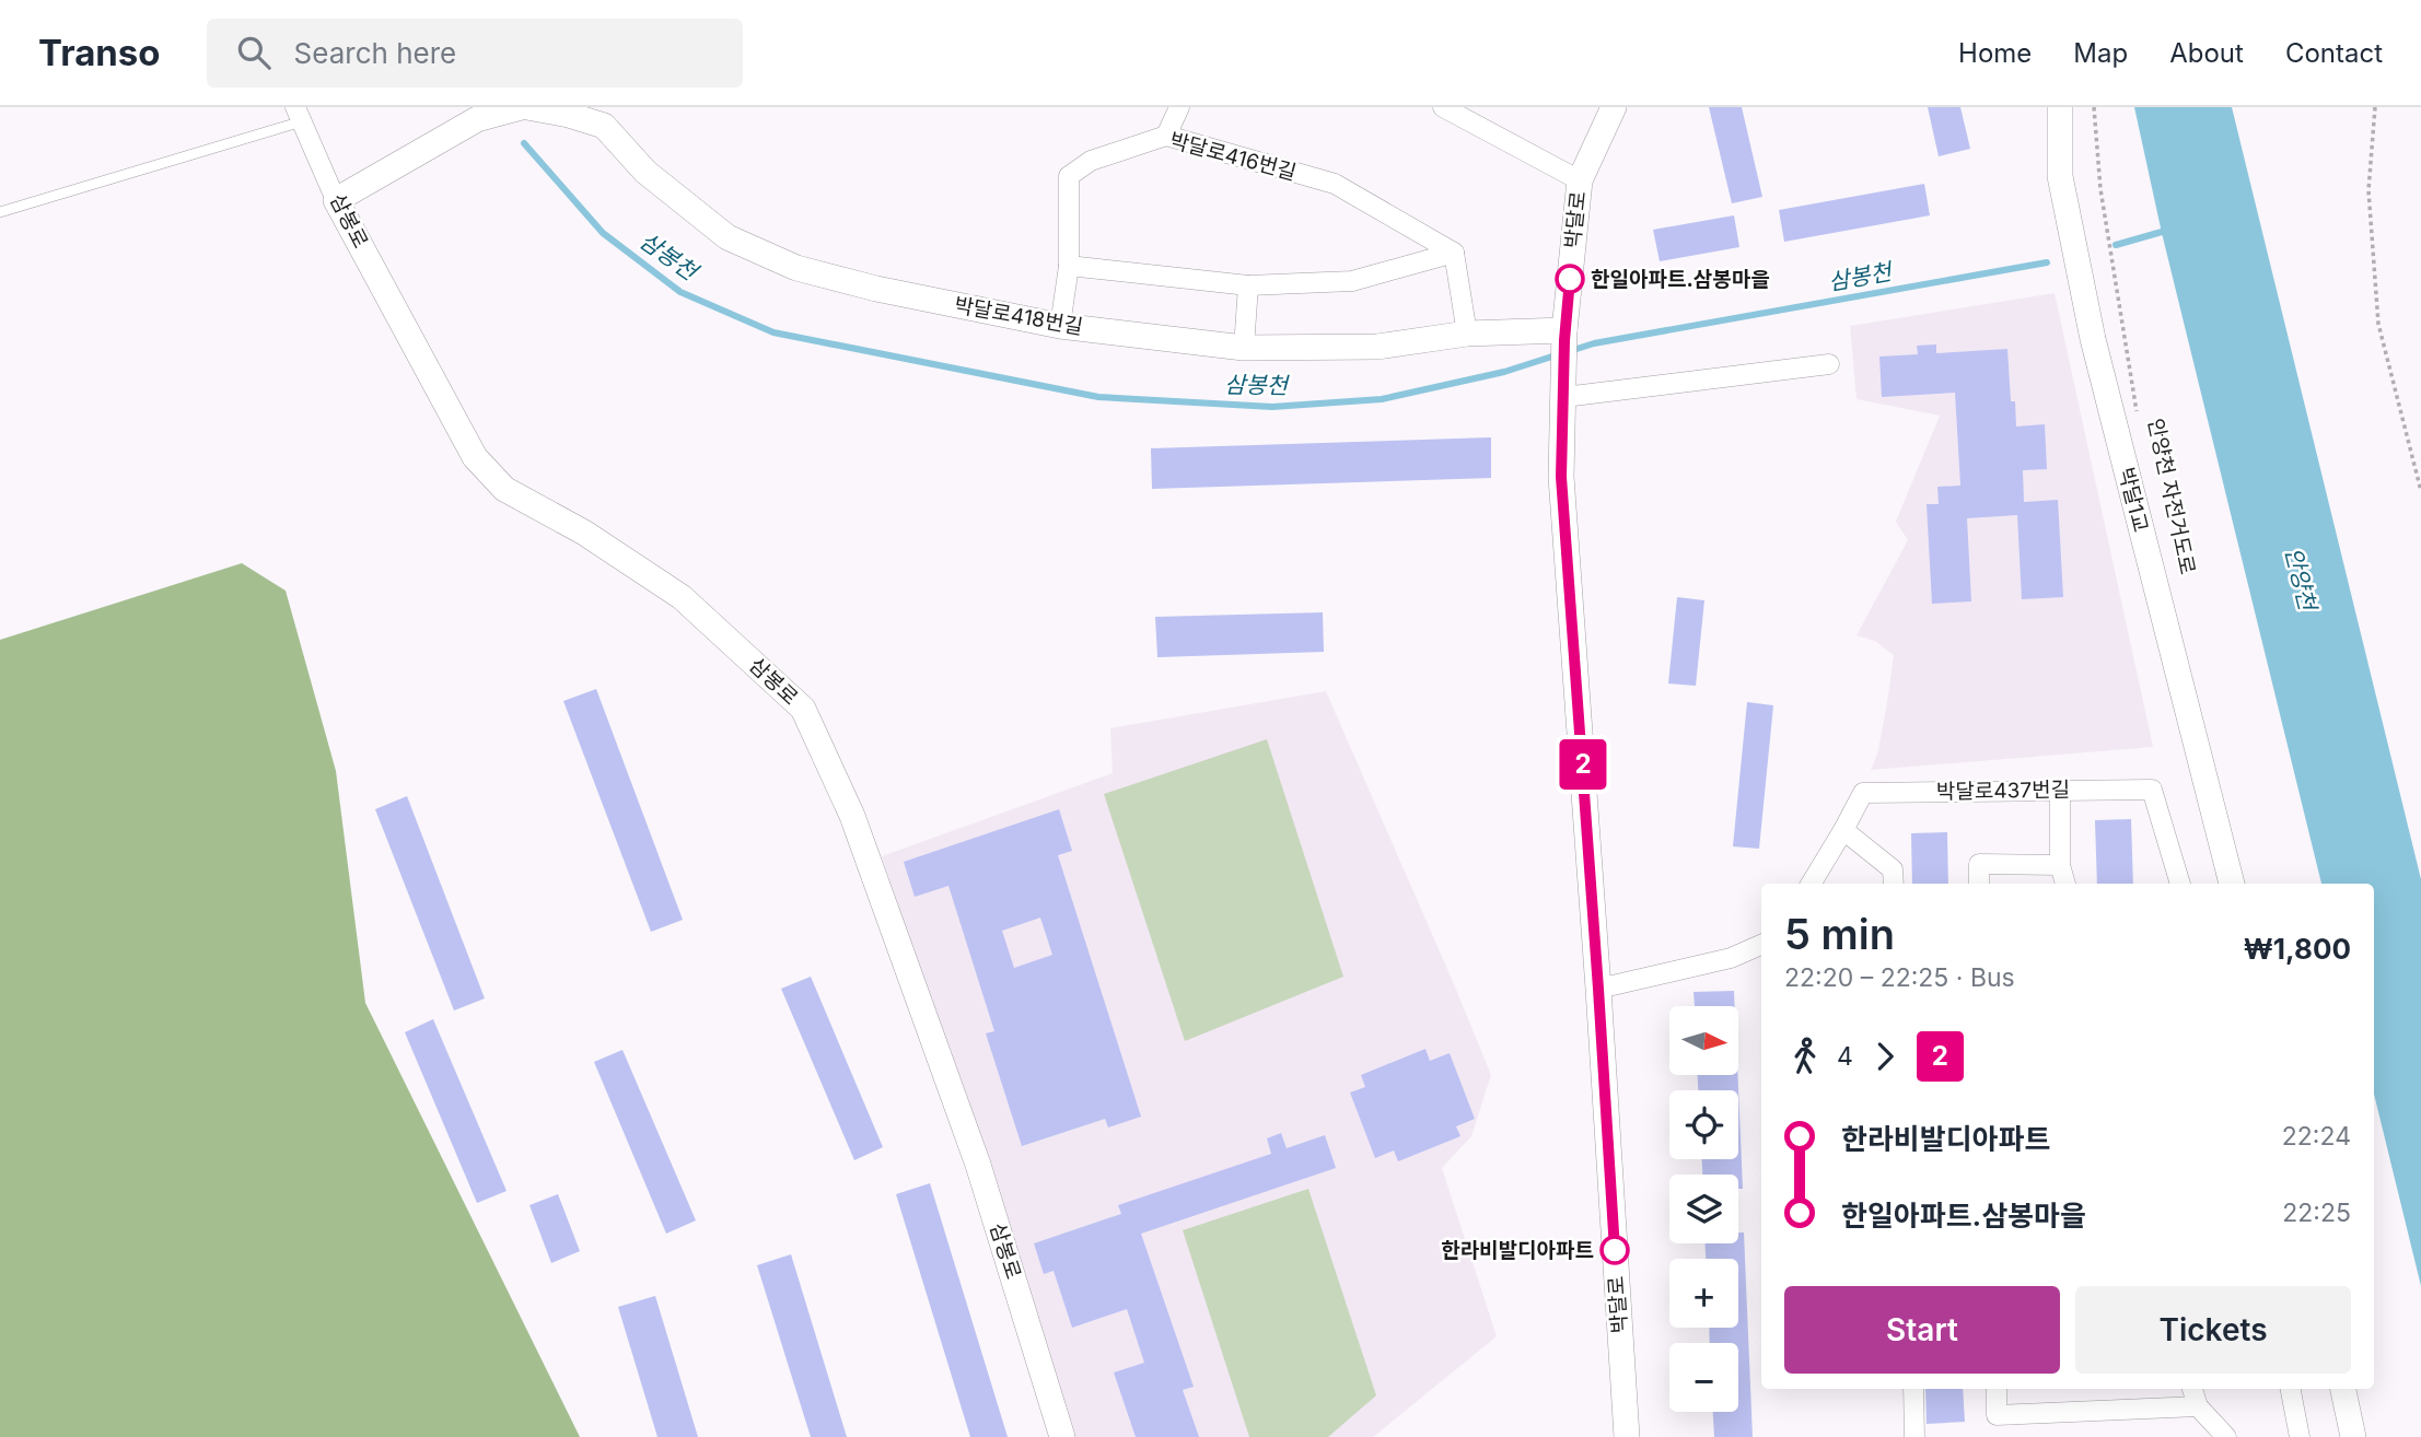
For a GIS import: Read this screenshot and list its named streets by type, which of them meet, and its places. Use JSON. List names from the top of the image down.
{
  "streets": {
    "street": [
      "박달로416번길",
      "박달로",
      "삼봉로",
      "박달로418번길",
      "박달1교",
      "박달로437번길"
    ],
    "path": ["안양천 자전거도로"]
  },
  "crossings": [
    ["박달로416번길", "박달로418번길"],
    ["박달로", "박달로418번길"],
    ["삼봉로", "박달로418번길"]
  ],
  "water": ["삼봉천", "안양천"],
  "places": ["한일아파트.삼봉마을", "한라비발디아파트"],
  "lines": ["bus line 2"],
  "north": "right",
  "page": {
    "header": "Transo",
    "search": "Search here",
    "nav": [
      "Home",
      "Map",
      "About",
      "Contact"
    ],
    "on_map": "2",
    "heading": ["5 min", "22:20 – 22:25 · Bus", "₩1,800"],
    "map_buttons": ["+", "−"],
    "legs": ["4", "2"],
    "list": [
      {
        "name": "한라비발디아파트",
        "value": "22:24"
      },
      {
        "name": "한일아파트.삼봉마을",
        "value": "22:25"
      }
    ],
    "buttons": ["Start", "Tickets"]
  }
}
